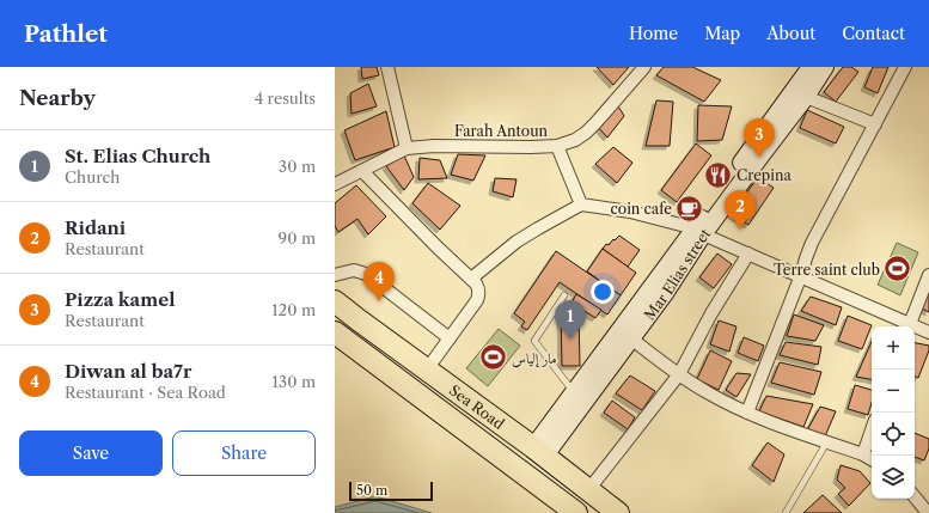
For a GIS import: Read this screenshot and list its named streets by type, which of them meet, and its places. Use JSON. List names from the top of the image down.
{
  "streets": {
    "highway": ["Sea Road"],
    "street": ["Farah Antoun", "Mar Elias street"]
  },
  "crossings": [
    ["Mar Elias street", "Sea Road"]
  ],
  "places": {
    "restaurant": ["Crepina"],
    "cafe": ["coin cafe"],
    "sports": ["Terre saint club", "مار إلياس"]
  },
  "scale_bar": "50 m",
  "page": {
    "header": "Pathlet",
    "nav": [
      "Home",
      "Map",
      "About",
      "Contact"
    ],
    "heading": ["Nearby", "4 results"],
    "pins": [
      "3",
      "2",
      "4",
      "1"
    ],
    "list": [
      {
        "mark": "1",
        "name": "St. Elias Church",
        "note": "Church",
        "value": "30 m"
      },
      {
        "mark": "2",
        "name": "Ridani",
        "note": "Restaurant",
        "value": "90 m"
      },
      {
        "mark": "3",
        "name": "Pizza kamel",
        "note": "Restaurant",
        "value": "120 m"
      },
      {
        "mark": "4",
        "name": "Diwan al ba7r",
        "note": "Restaurant · Sea Road",
        "value": "130 m"
      }
    ],
    "map_buttons": ["+", "−"],
    "buttons": ["Save", "Share"],
    "scale": "50 m"
  }
}
